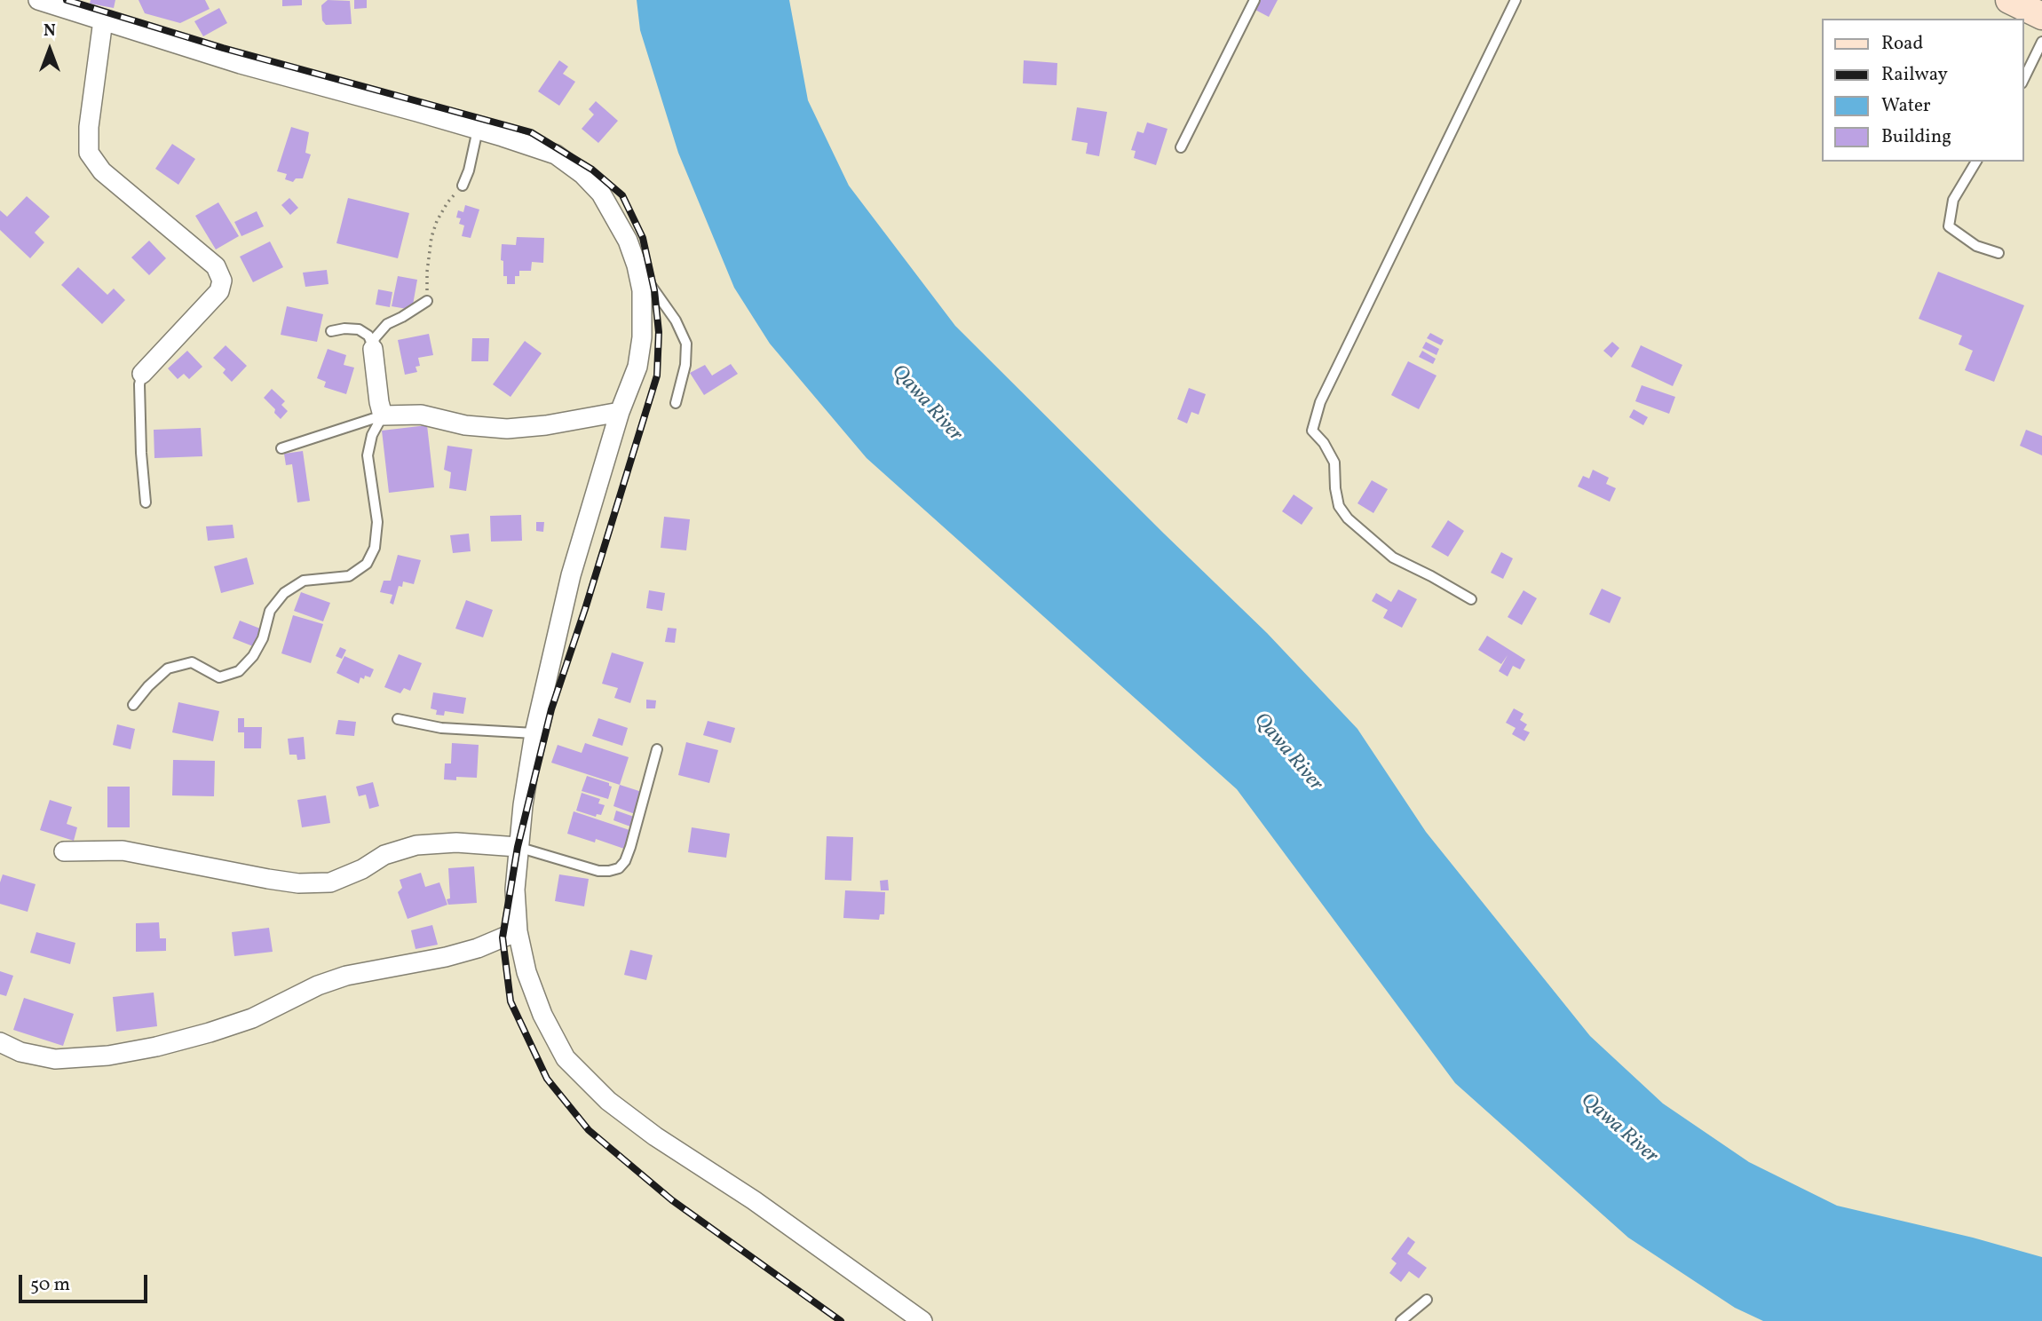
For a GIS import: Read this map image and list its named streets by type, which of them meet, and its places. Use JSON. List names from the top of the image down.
{
  "water": ["Qawa River"],
  "legend": [
    "Road",
    "Railway",
    "Water",
    "Building"
  ],
  "scale_bar": "50 m",
  "north": "top"
}
